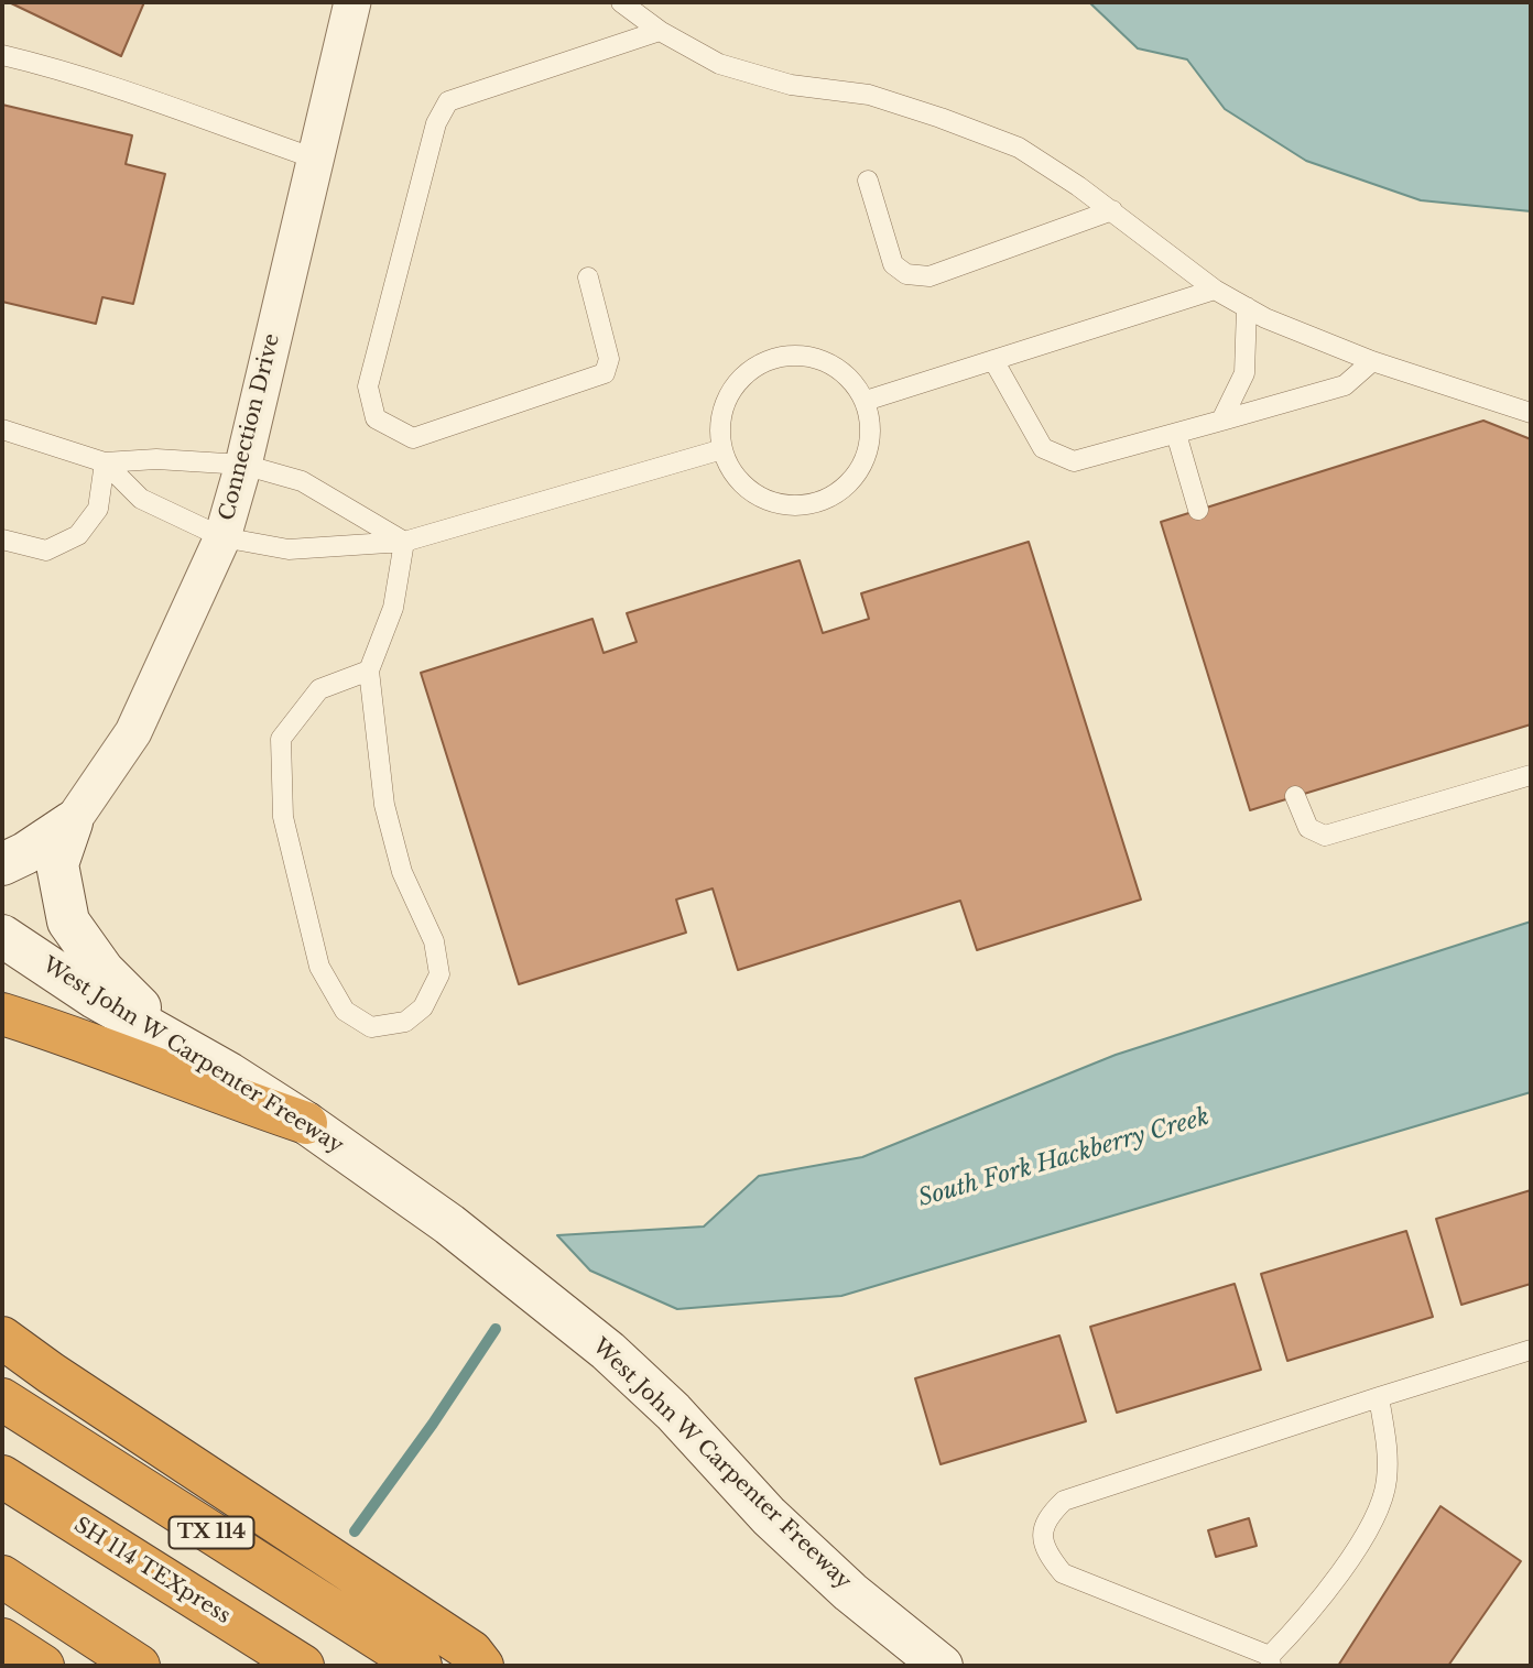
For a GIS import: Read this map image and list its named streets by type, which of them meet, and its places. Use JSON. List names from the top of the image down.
{
  "streets": {
    "highway": ["TX 114", "SH 114 TEXpress"],
    "main road": ["West John W Carpenter Freeway"],
    "street": ["Connection Drive"]
  },
  "water": ["South Fork Hackberry Creek"]
}
